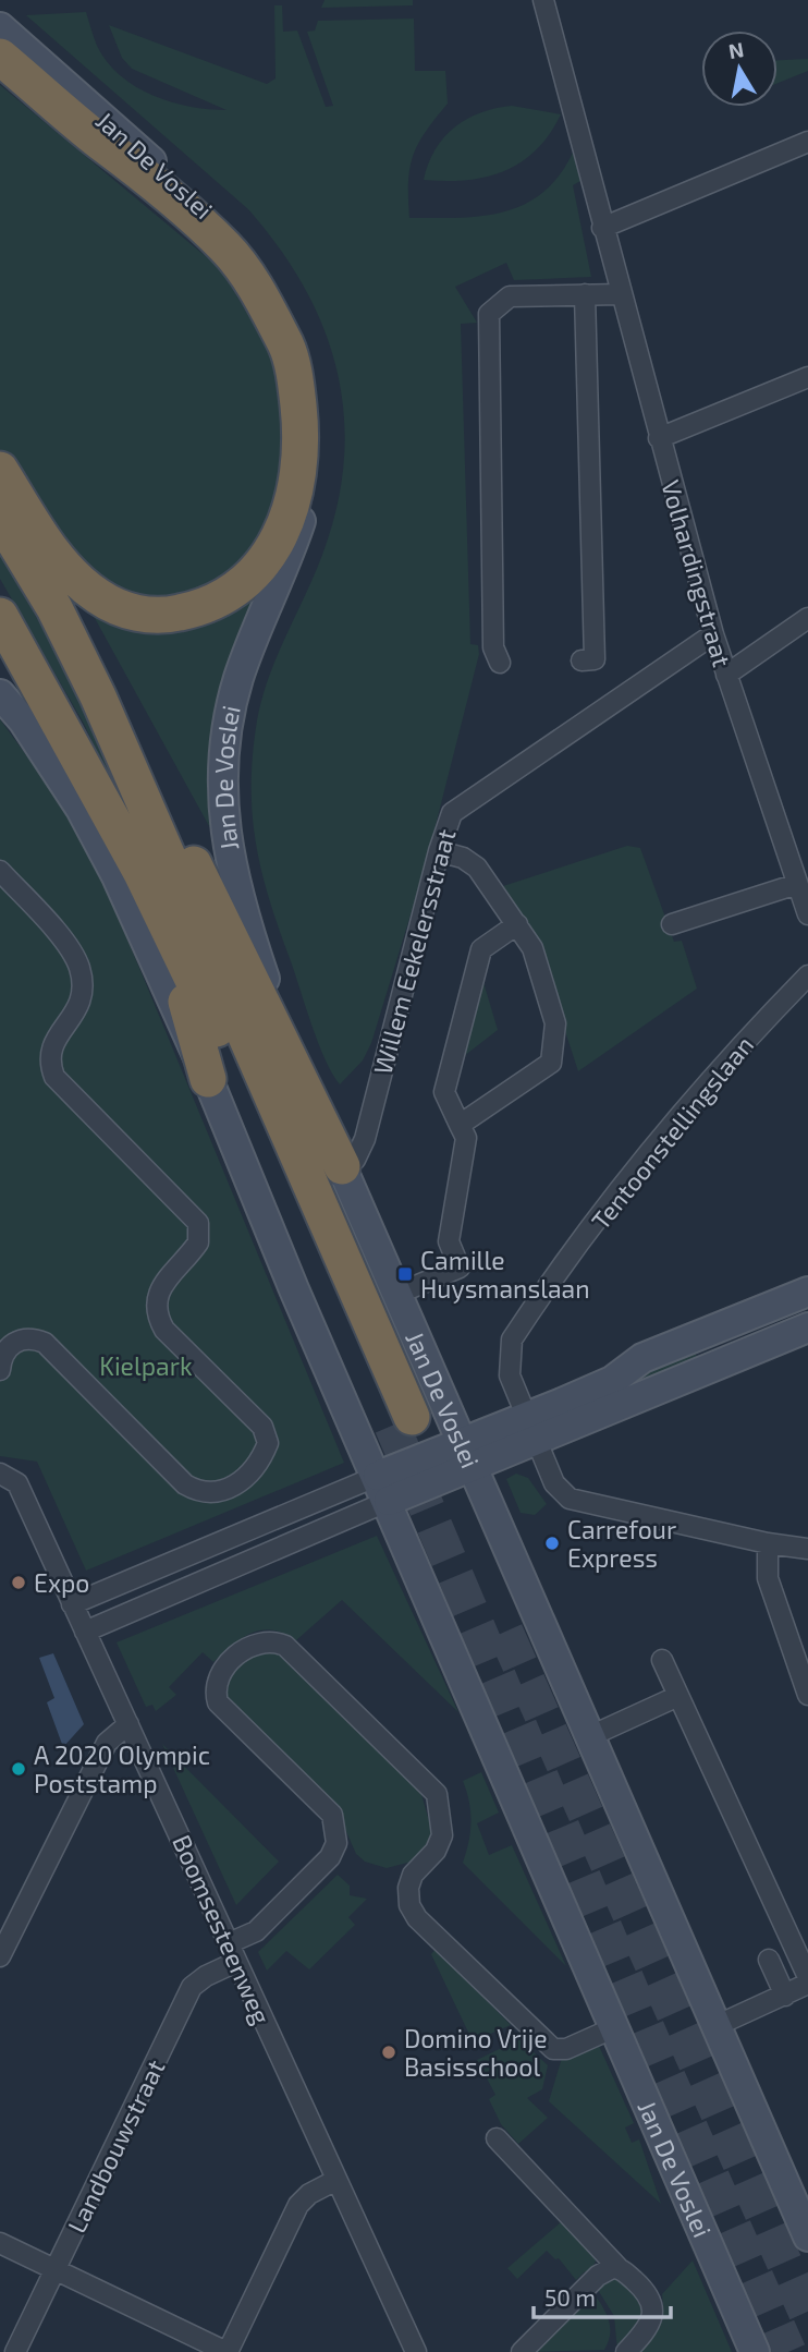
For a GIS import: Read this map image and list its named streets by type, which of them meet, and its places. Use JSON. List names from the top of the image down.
{
  "streets": {
    "main road": ["Jan De Voslei"],
    "street": [
      "Volhardingstraat",
      "Willem Eekelersstraat",
      "Tentoonstellingslaan",
      "Boomsesteenweg",
      "Landbouwstraat"
    ]
  },
  "crossings": [
    ["Jan De Voslei", "Willem Eekelersstraat"],
    ["Volhardingstraat", "Willem Eekelersstraat"],
    ["Boomsesteenweg", "Landbouwstraat"]
  ],
  "parks": ["Kielpark"],
  "places": {
    "transit": ["Camille Huysmanslaan"],
    "other": [
      "Carrefour Express",
      "Expo",
      "A 2020 Olympic Poststamp",
      "Domino Vrije Basisschool"
    ]
  },
  "scale_bar": "50 m",
  "north": "top"
}
